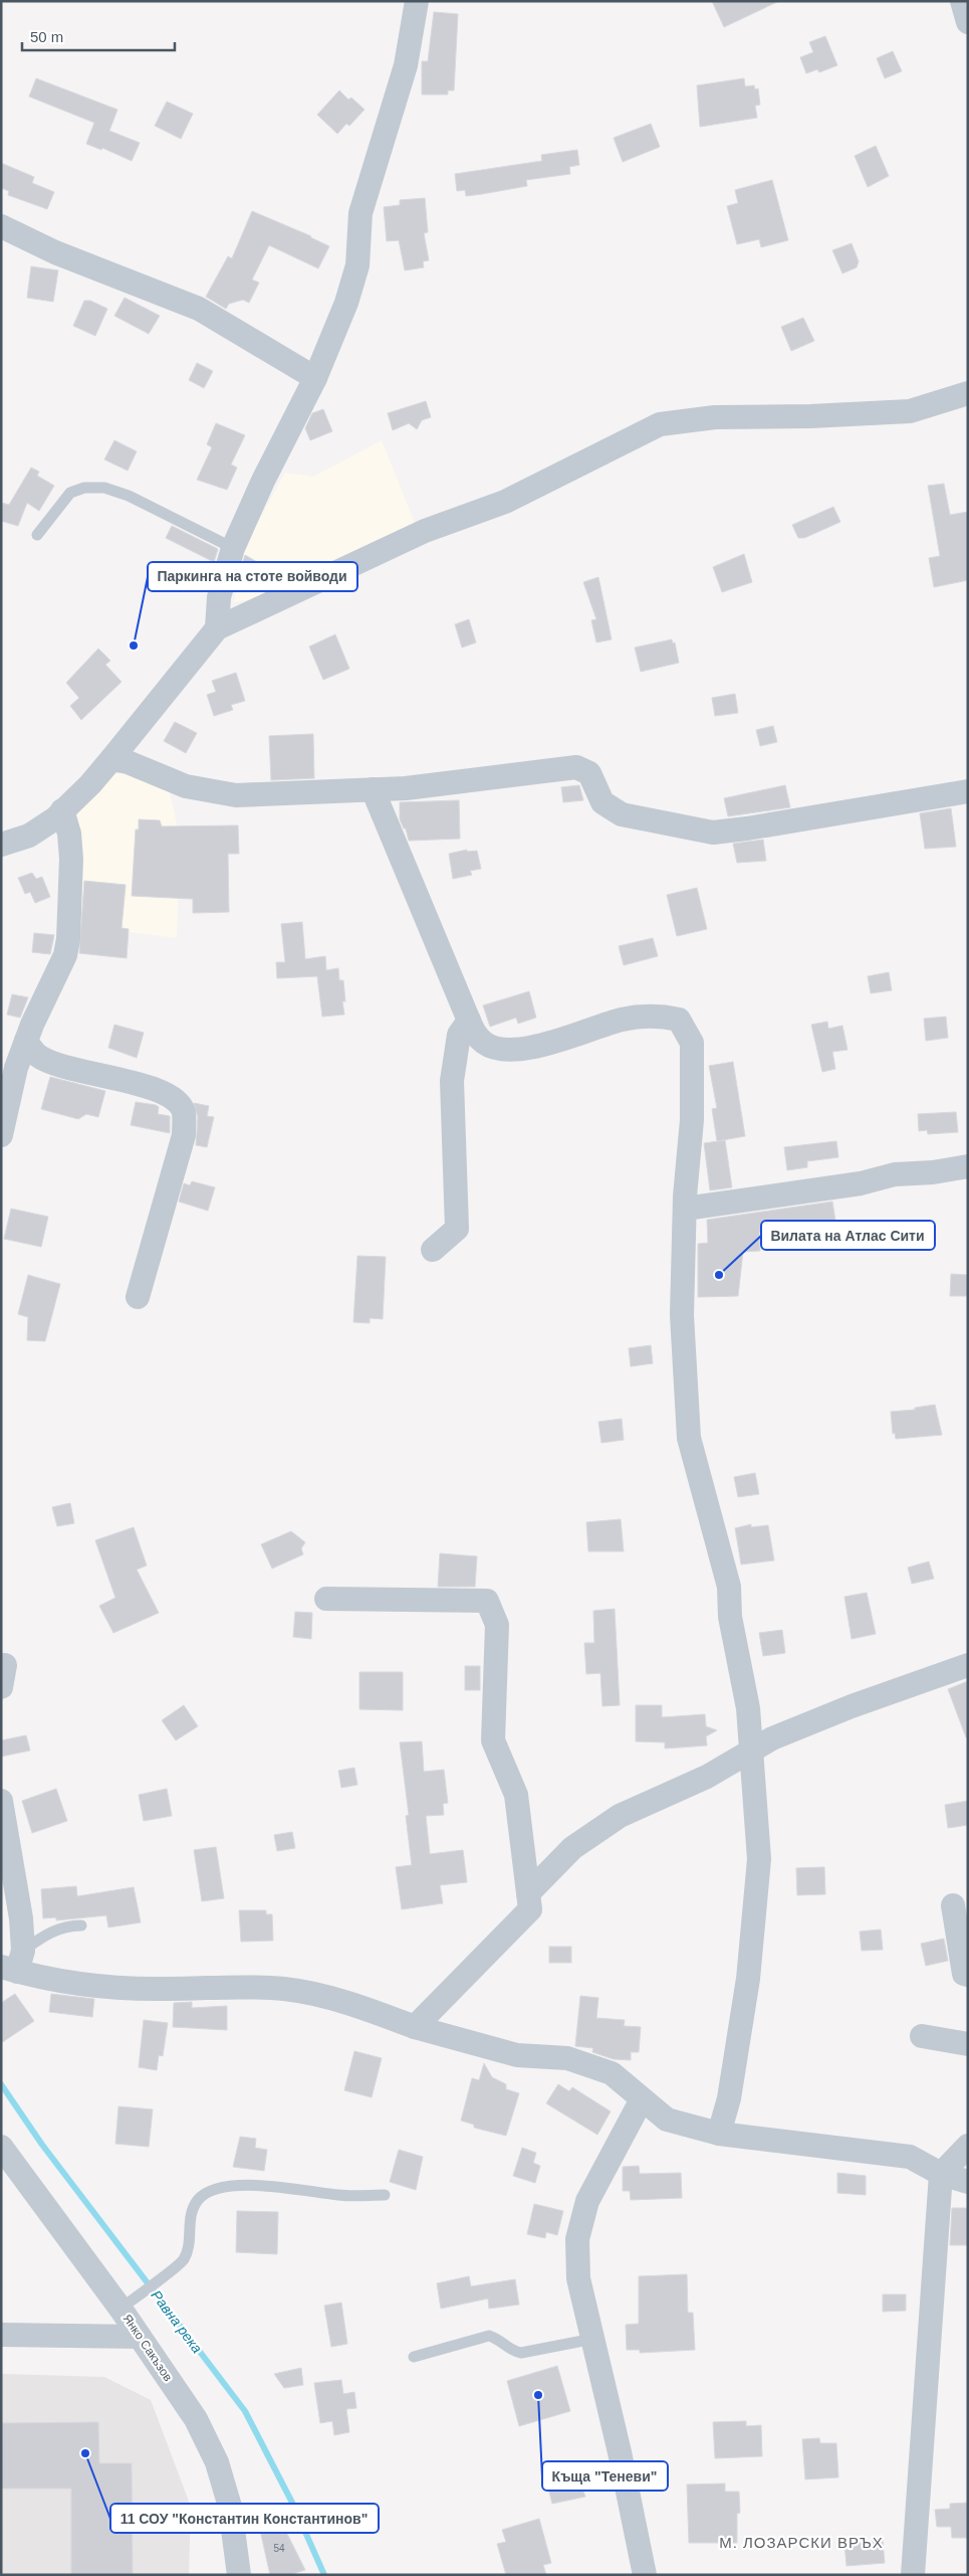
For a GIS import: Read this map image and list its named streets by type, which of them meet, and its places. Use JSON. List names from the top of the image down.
{
  "streets": {
    "street": ["Янко Сакъзов"]
  },
  "districts": ["М. ЛОЗАРСКИ ВРЪХ"],
  "water": ["Равна река"],
  "places": [
    "Паркинга на стоте войводи",
    "Вилата на Атлас Сити",
    "Къща \"Теневи\"",
    "11 СОУ \"Константин Константинов\""
  ],
  "house_numbers": ["54"],
  "scale_bar": "50 m"
}
